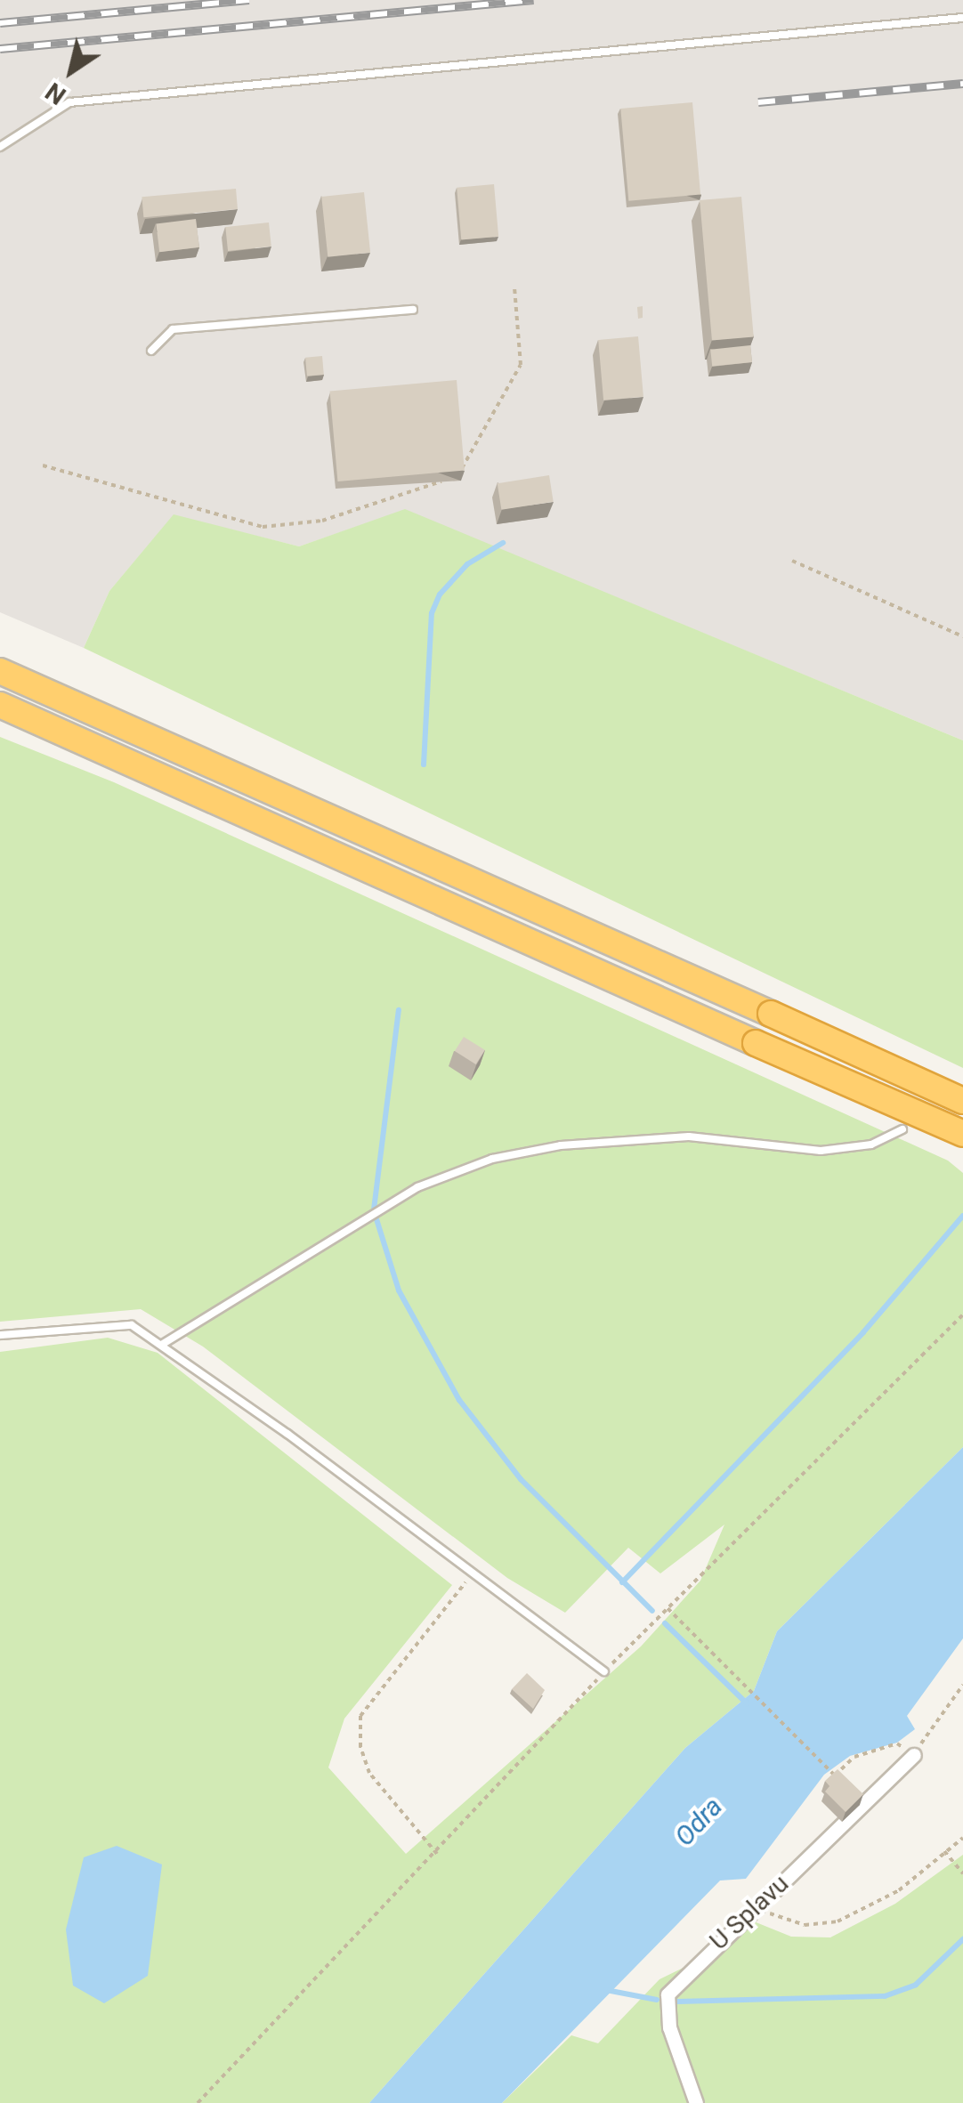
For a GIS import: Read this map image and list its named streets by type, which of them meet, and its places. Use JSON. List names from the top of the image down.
{
  "streets": {
    "street": ["U Splavu"]
  },
  "water": ["Odra"],
  "north": "bottom left"
}
